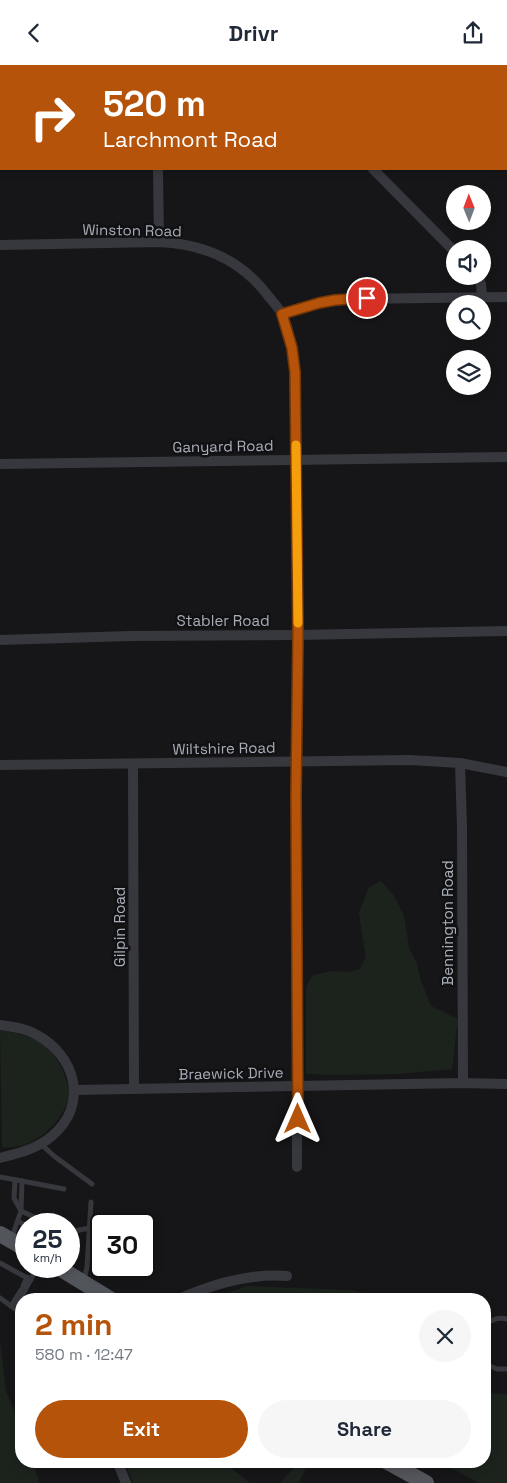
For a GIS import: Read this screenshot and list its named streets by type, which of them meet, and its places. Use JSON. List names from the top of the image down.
{
  "streets": {
    "street": [
      "Winston Road",
      "Ganyard Road",
      "Stabler Road",
      "Wiltshire Road",
      "Bennington Road",
      "Gilpin Road",
      "Braewick Drive"
    ]
  },
  "crossings": [
    ["Winston Road", "Ganyard Road"],
    ["Winston Road", "Stabler Road"],
    ["Winston Road", "Wiltshire Road"],
    ["Winston Road", "Braewick Drive"],
    ["Wiltshire Road", "Bennington Road"],
    ["Wiltshire Road", "Gilpin Road"],
    ["Bennington Road", "Braewick Drive"],
    ["Gilpin Road", "Braewick Drive"]
  ],
  "north": "top",
  "page": {
    "header": "Drivr",
    "turn": ["520 m", "Larchmont Road"],
    "speed": "25 km/h",
    "limit": "30",
    "heading": ["2 min", "580 m · 12:47"],
    "buttons": ["Exit", "Share"]
  }
}
